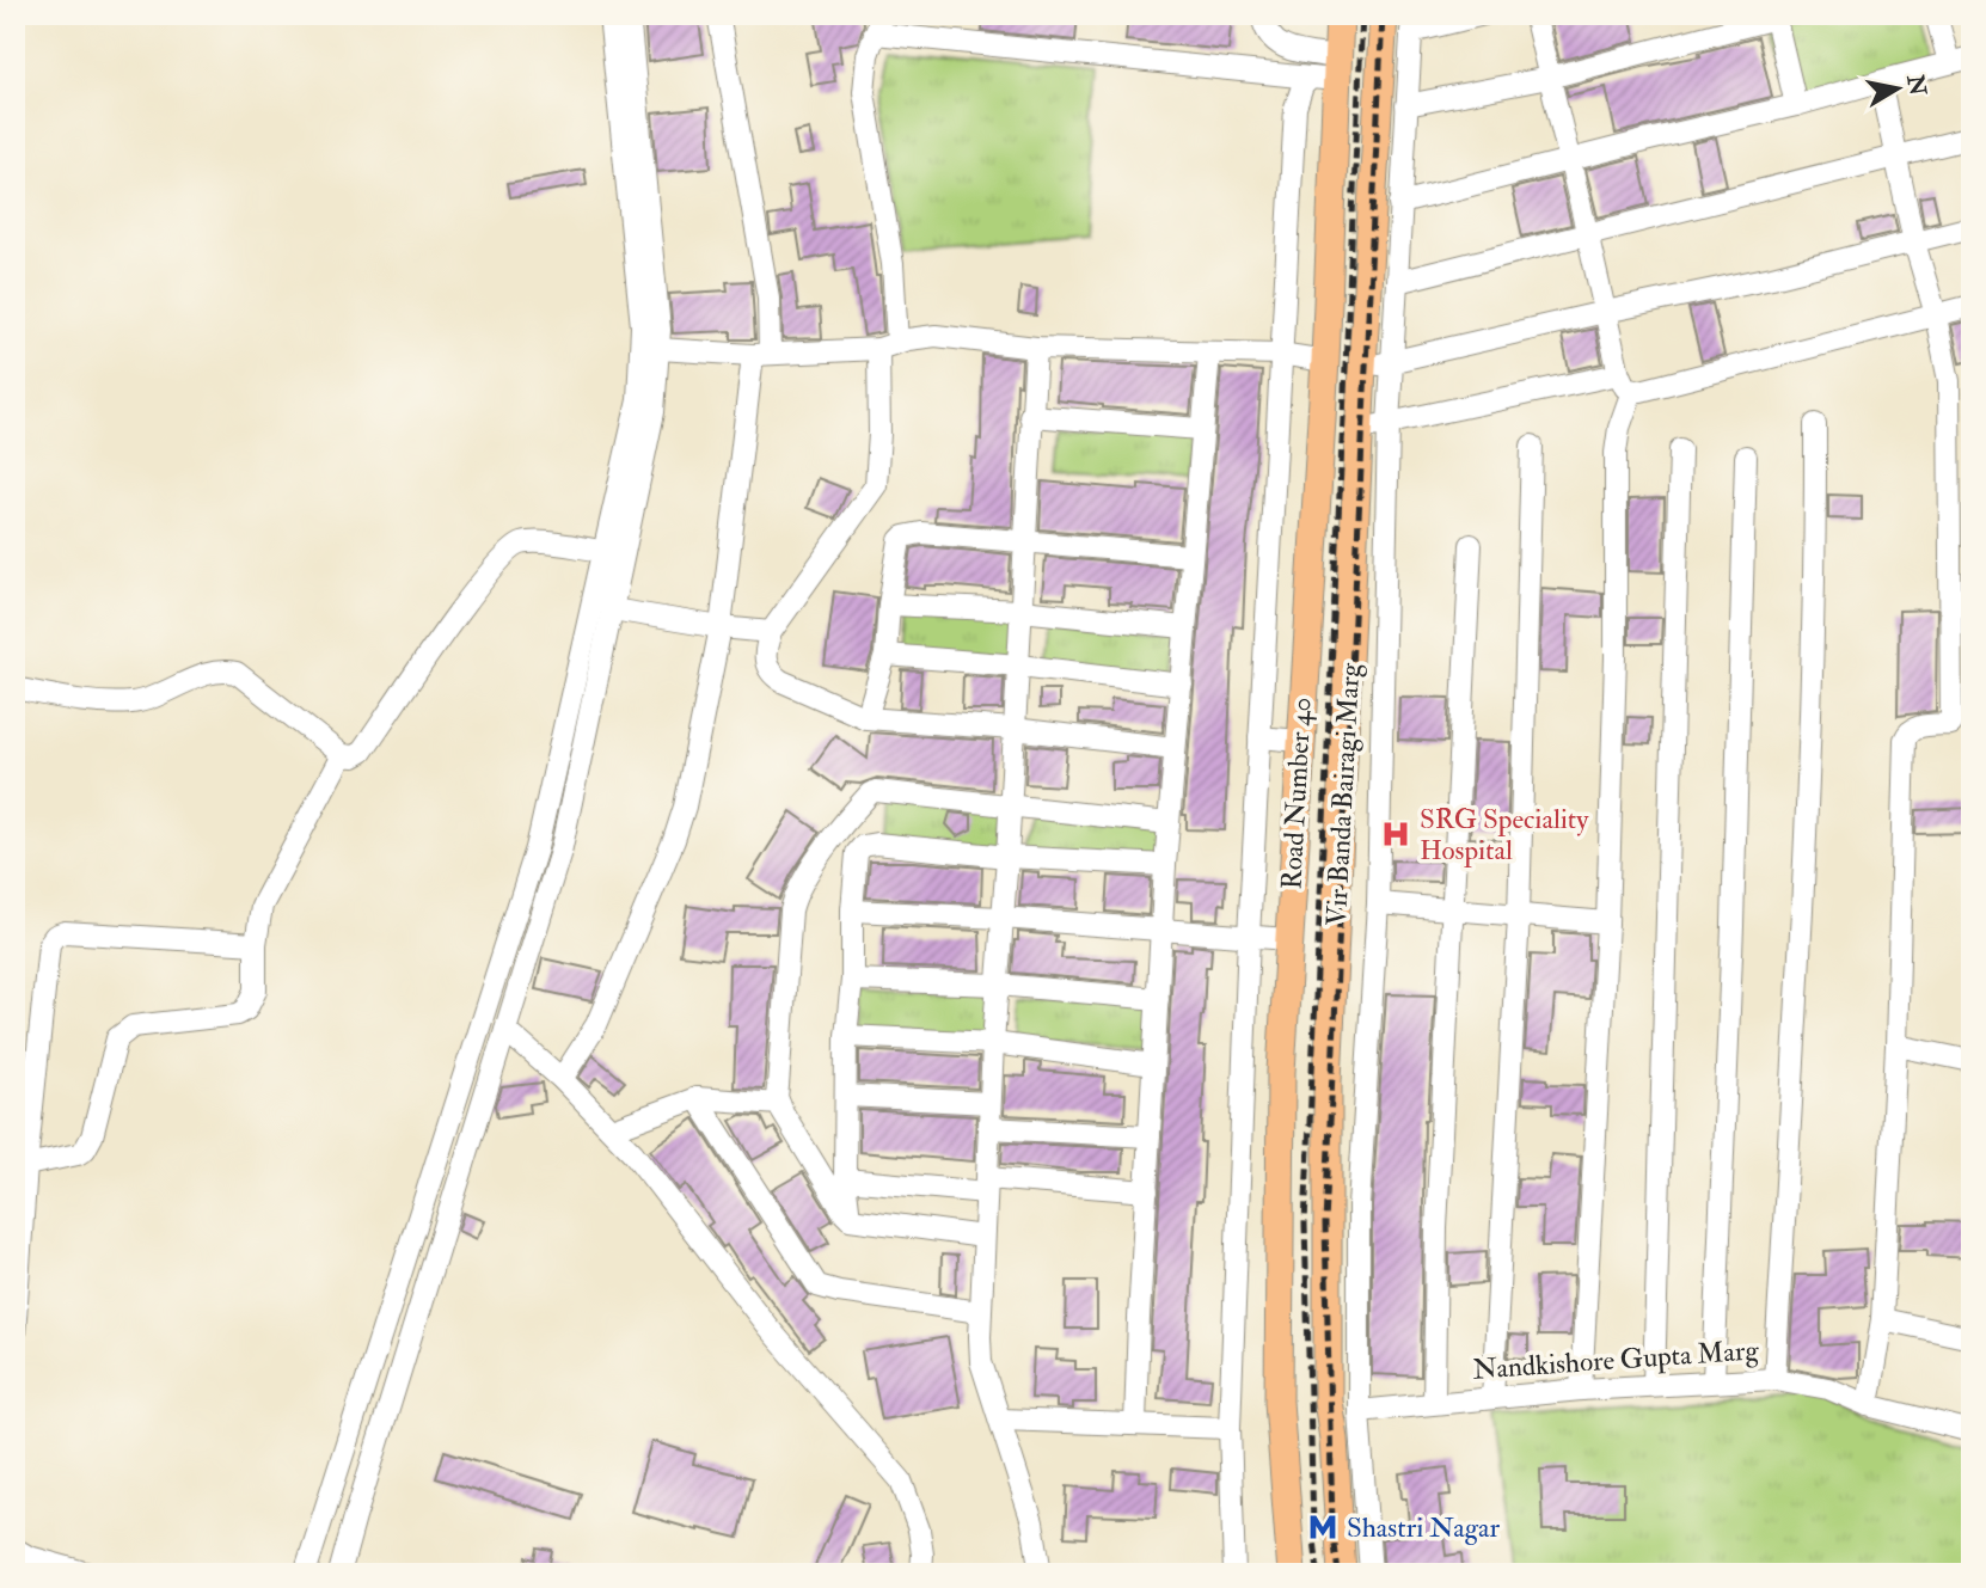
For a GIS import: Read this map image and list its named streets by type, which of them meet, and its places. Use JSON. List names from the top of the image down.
{
  "streets": {
    "main road": ["Road Number 40", "Vir Banda Bairagi Marg"],
    "street": ["Nandkishore Gupta Marg"]
  },
  "places": {
    "hospital": ["SRG Speciality Hospital"],
    "metro station": ["Shastri Nagar"]
  },
  "north": "right"
}
